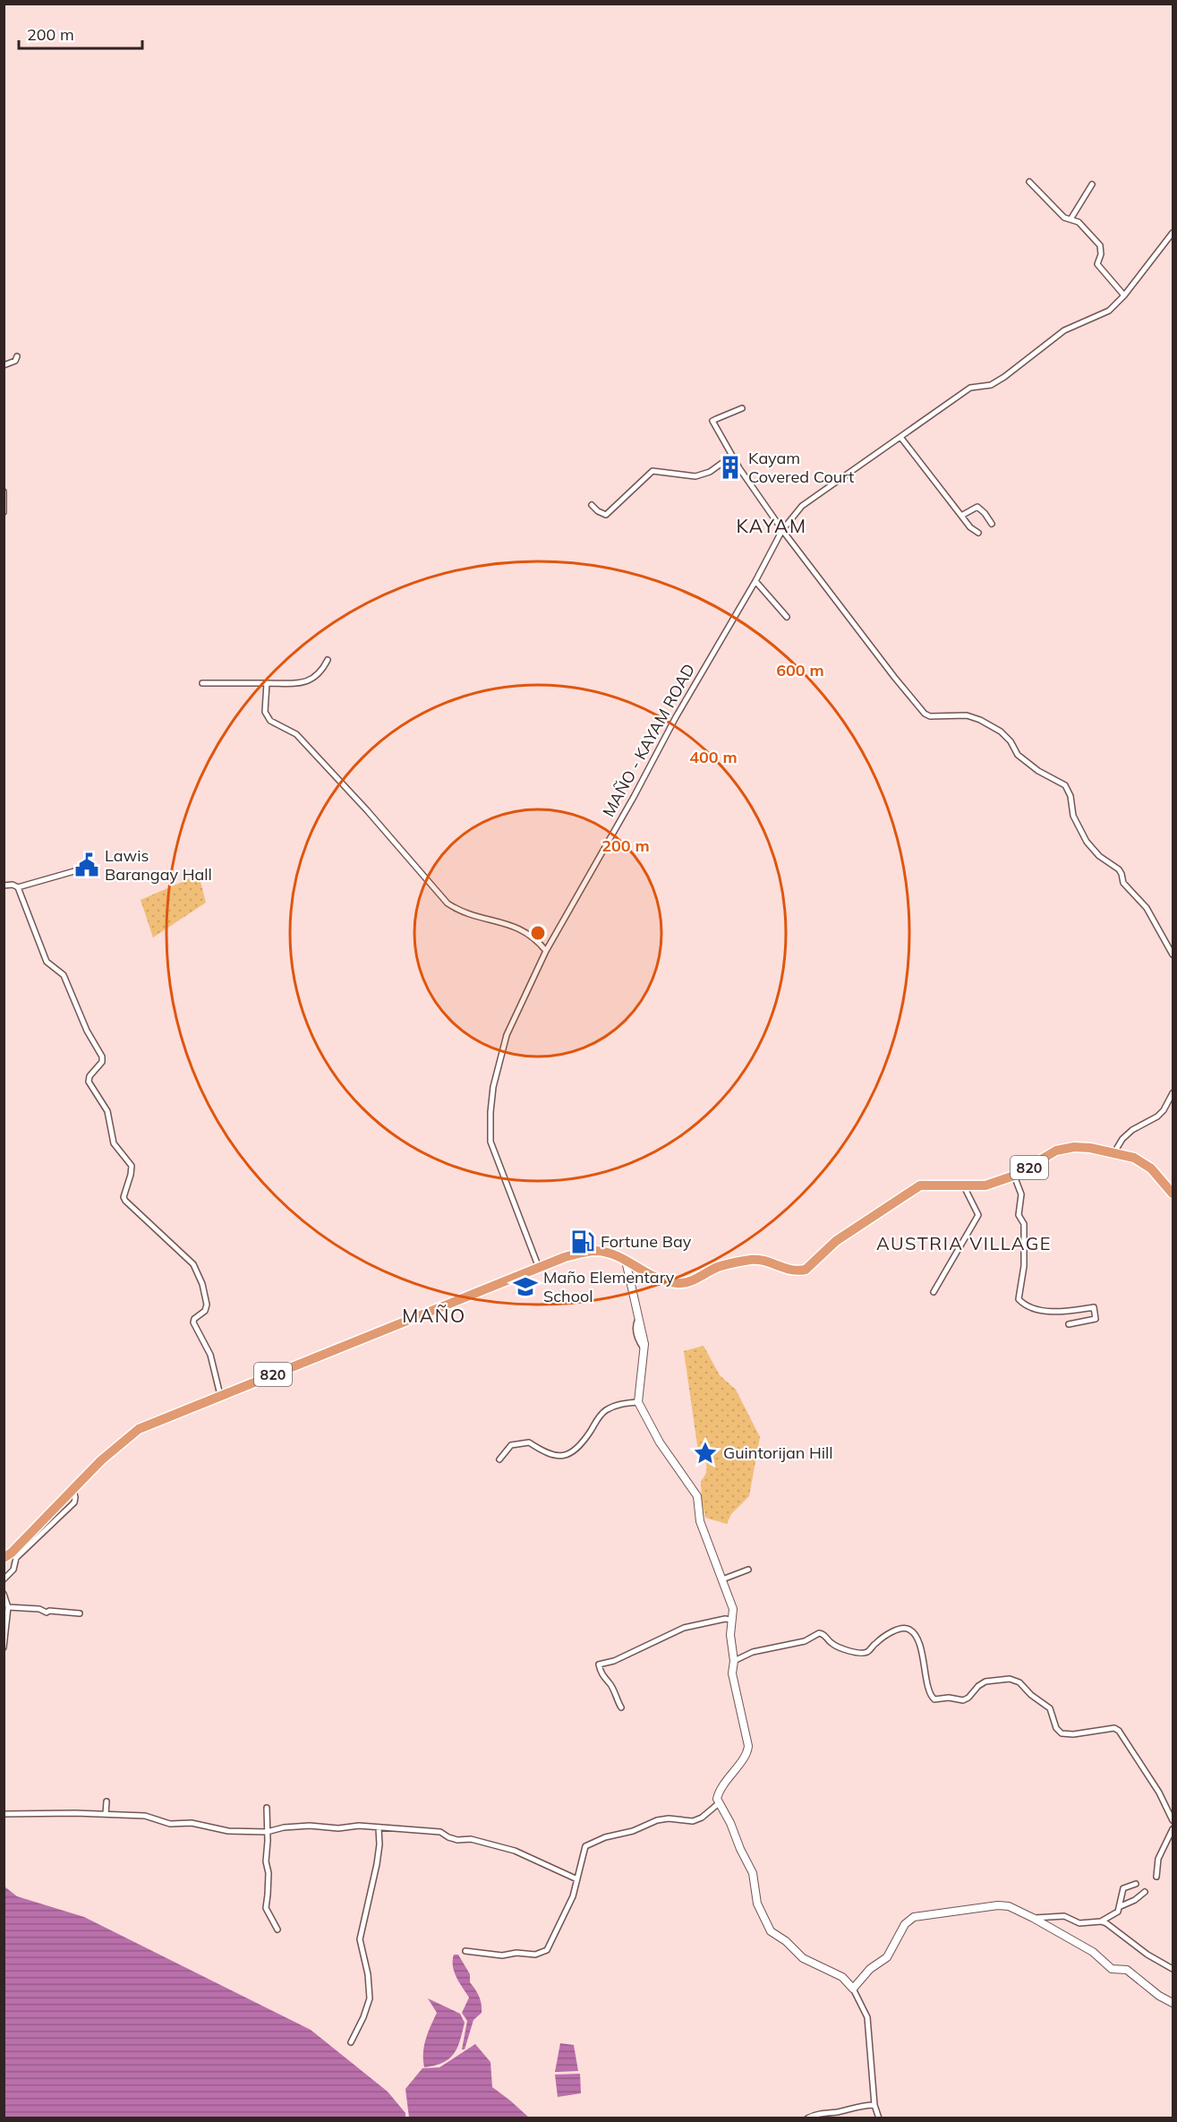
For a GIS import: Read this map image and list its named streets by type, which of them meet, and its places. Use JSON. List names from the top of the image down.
{
  "streets": {
    "highway": ["820"],
    "street": ["MAÑO - KAYAM ROAD"]
  },
  "crossings": [
    ["MAÑO - KAYAM ROAD", "820"]
  ],
  "districts": ["KAYAM", "AUSTRIA VILLAGE", "MAÑO"],
  "places": {
    "building": ["Kayam Covered Court"],
    "public building": ["Lawis Barangay Hall"],
    "fuel station": ["Fortune Bay"],
    "school or university": ["Maño Elementary School"],
    "place": ["Guintorijan Hill"]
  },
  "scale_bar": "200 m",
  "rings": ["600 m", "400 m", "200 m"]
}
